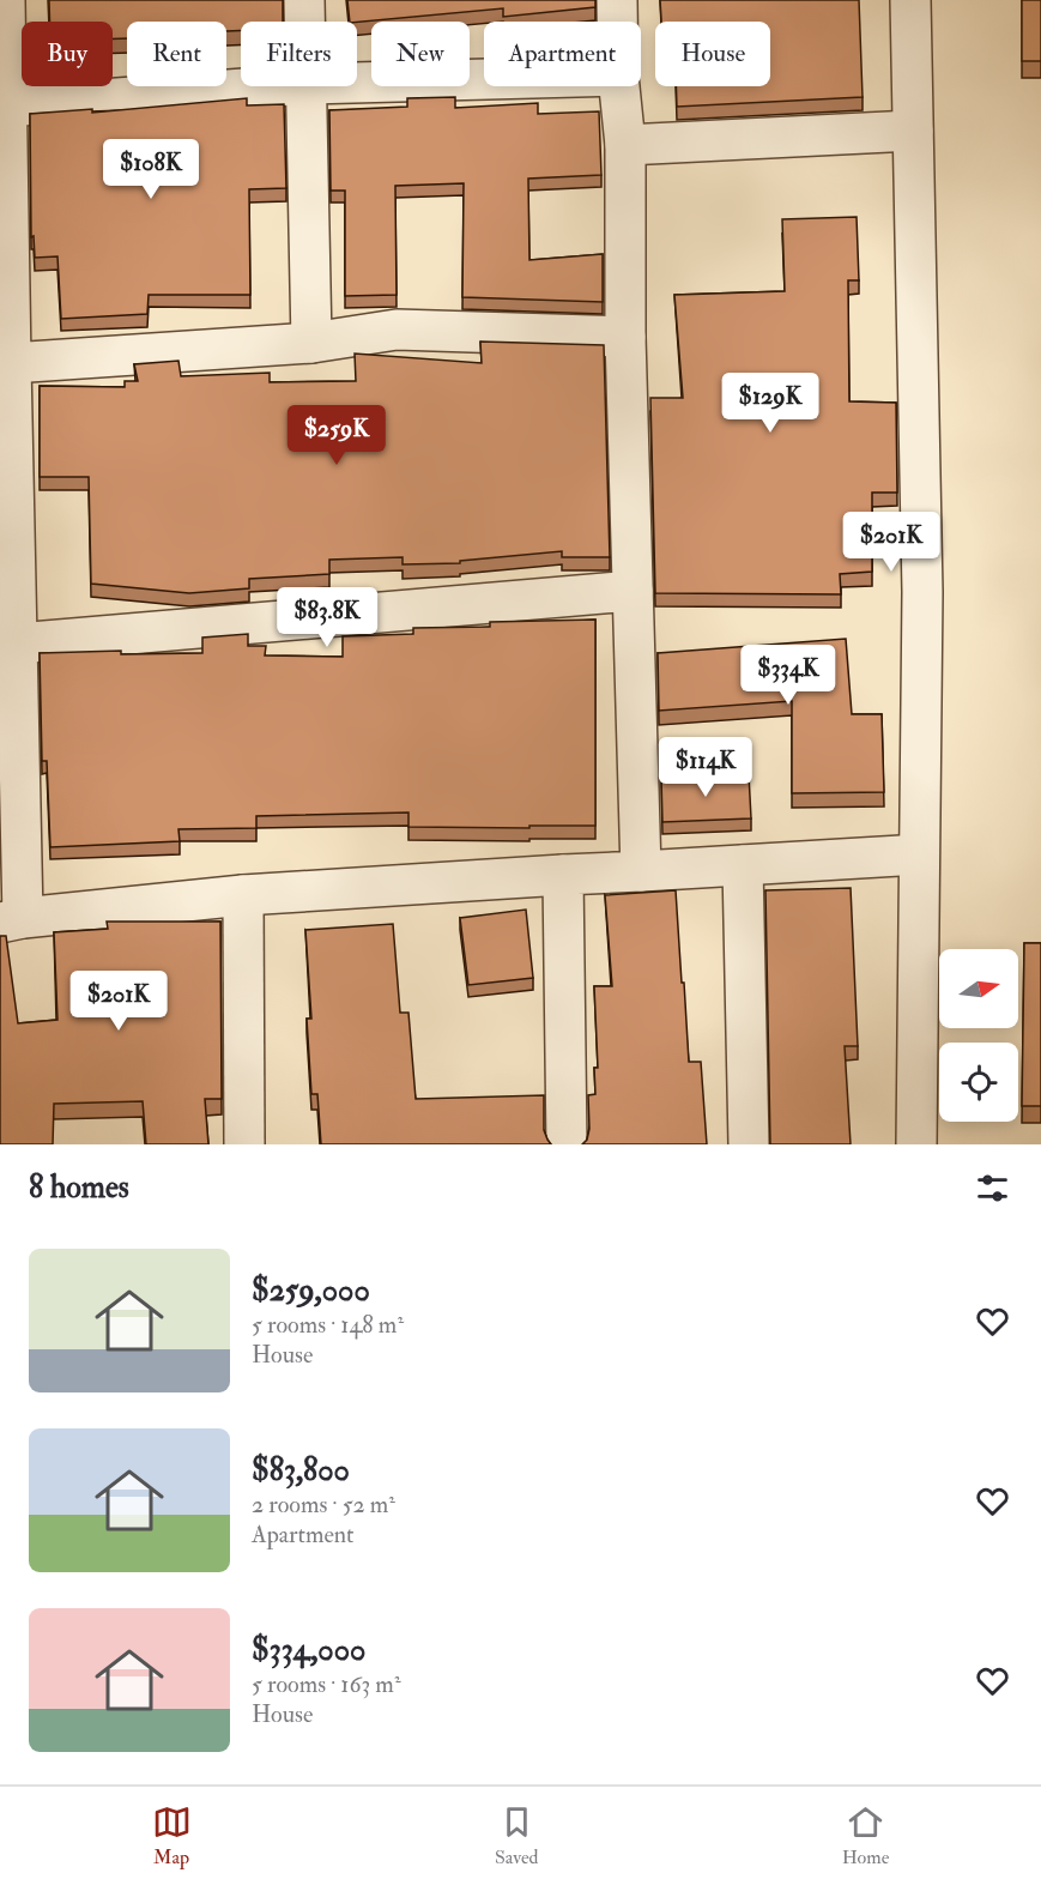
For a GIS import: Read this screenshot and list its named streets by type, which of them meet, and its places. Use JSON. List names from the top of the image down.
{
  "north": "right",
  "page": {
    "chip": [
      "Buy",
      "Rent",
      "Filters",
      "New",
      "Apartment",
      "House"
    ],
    "price": [
      "$108K",
      "$129K",
      "$259K",
      "$201K",
      "$83.8K",
      "$334K",
      "$114K",
      "$201K"
    ],
    "heading": "8 homes",
    "list": [
      {
        "name": "$259,000",
        "note": "5 rooms · 148 m² · House"
      },
      {
        "name": "$83,800",
        "note": "2 rooms · 52 m² · Apartment"
      },
      {
        "name": "$334,000",
        "note": "5 rooms · 163 m² · House"
      }
    ],
    "tabs": ["Map", "Saved", "Home"]
  }
}
